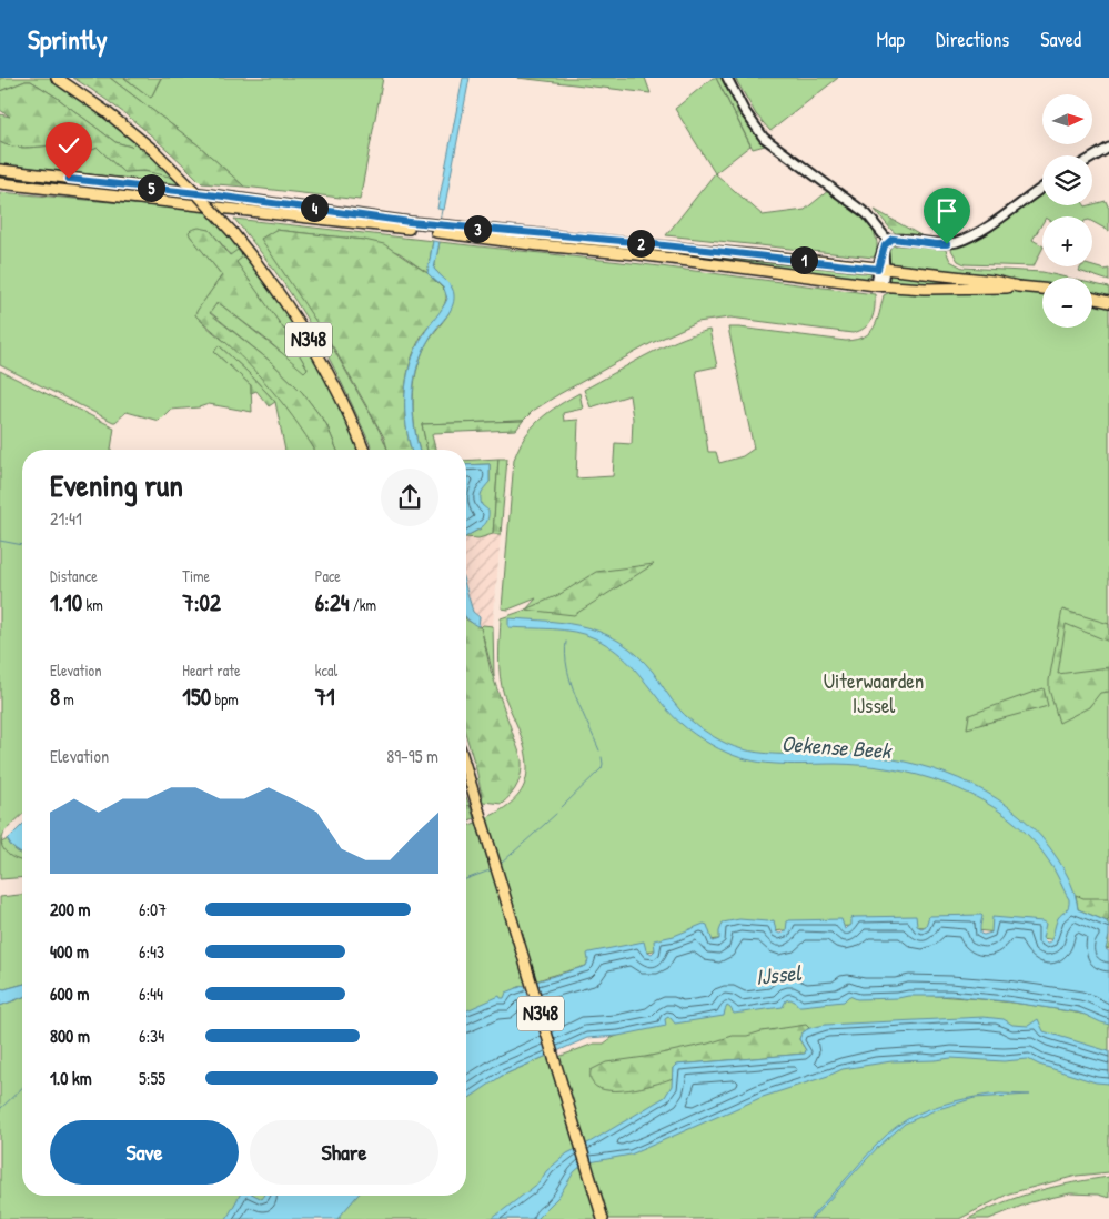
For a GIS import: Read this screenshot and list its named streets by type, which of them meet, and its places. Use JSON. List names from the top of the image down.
{
  "streets": {
    "main road": ["N348"]
  },
  "water": ["Oekense Beek", "IJssel"],
  "parks": ["Uiterwaarden IJssel"],
  "north": "right",
  "page": {
    "header": "Sprintly",
    "nav": ["Map", "Directions", "Saved"],
    "map_buttons": ["+", "−"],
    "pins": [
      "5",
      "4",
      "3",
      "2",
      "1"
    ],
    "heading": ["Evening run", "21:41"],
    "stats": [
      ["Distance", "1.10 km"],
      ["Time", "7:02"],
      ["Pace", "6:24 /km"],
      ["Elevation", "8 m"],
      ["Heart rate", "150 bpm"],
      ["kcal", "71"]
    ],
    "chart": ["Elevation", "89–95 m"],
    "list": [
      {
        "name": "200 m",
        "note": "6:07"
      },
      {
        "name": "400 m",
        "note": "6:43"
      },
      {
        "name": "600 m",
        "note": "6:44"
      },
      {
        "name": "800 m",
        "note": "6:34"
      },
      {
        "name": "1.0 km",
        "note": "5:55"
      }
    ],
    "buttons": ["Save", "Share"]
  }
}
